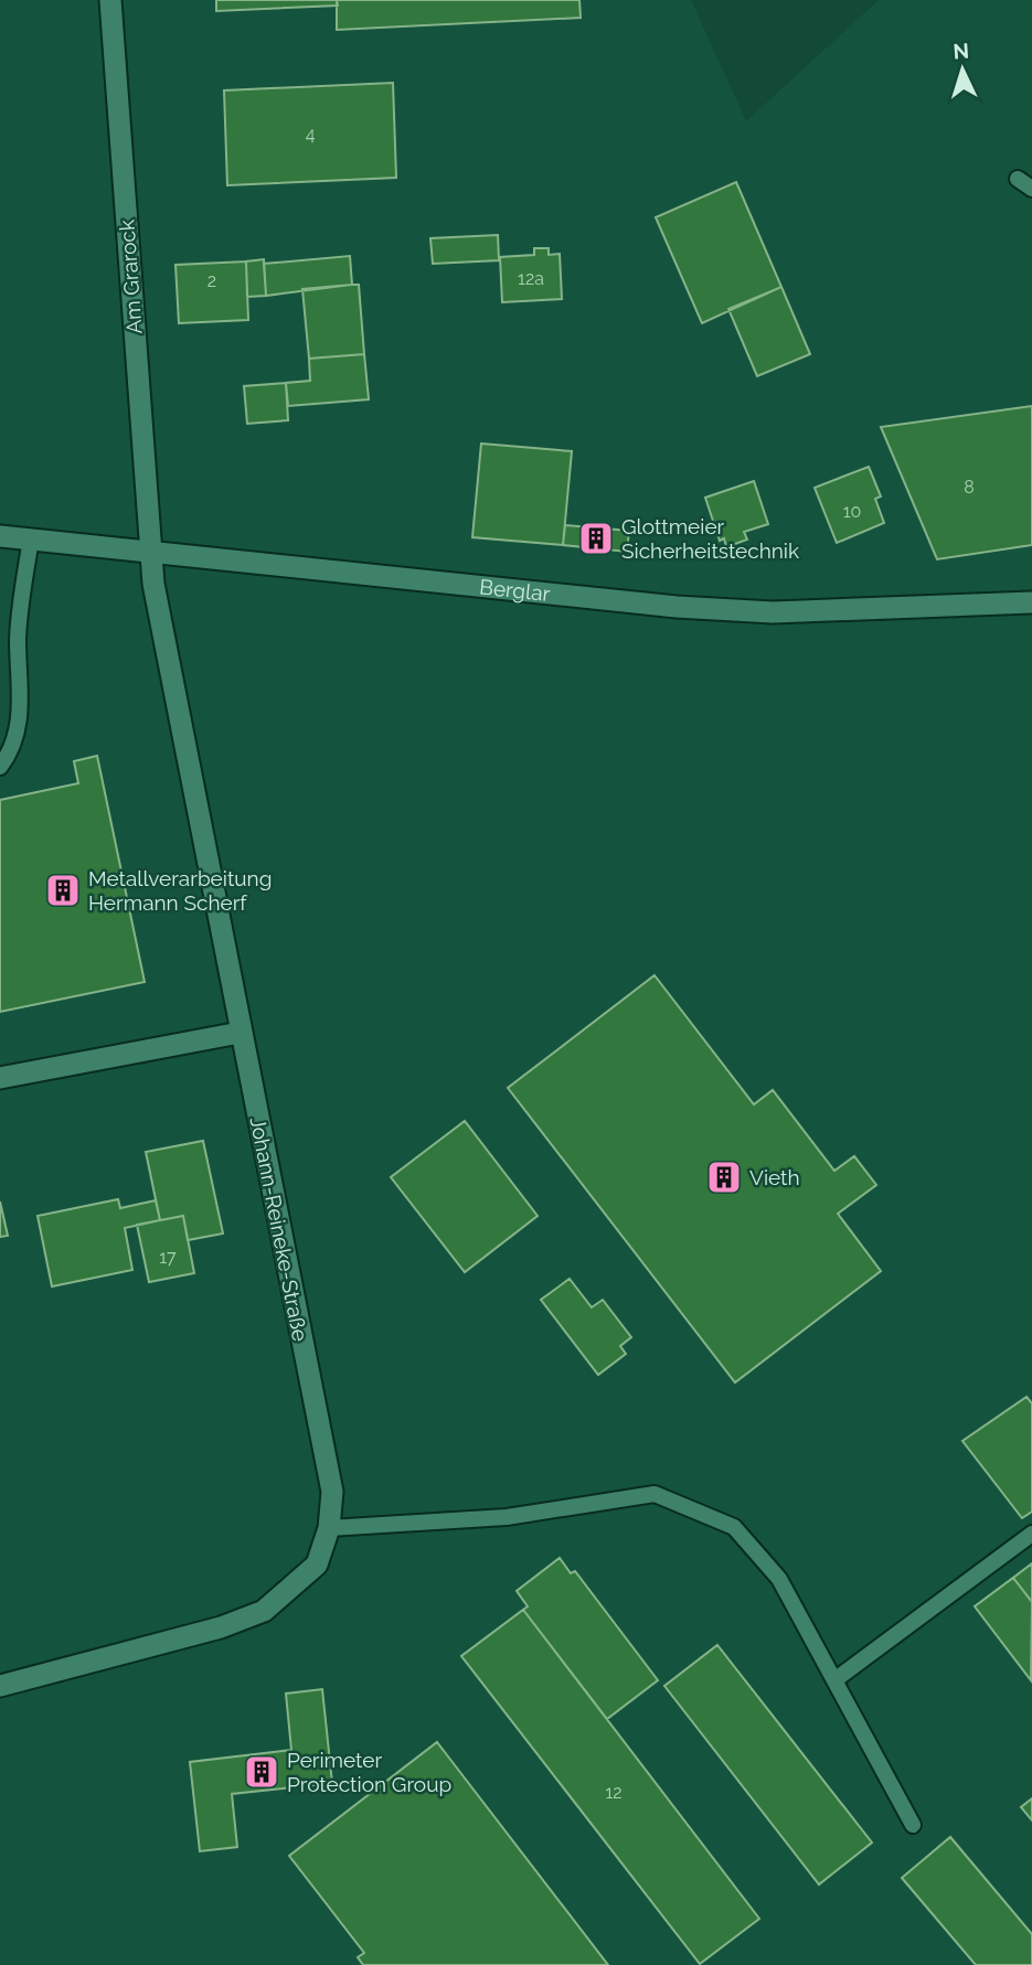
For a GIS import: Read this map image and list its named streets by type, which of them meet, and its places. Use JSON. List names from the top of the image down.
{
  "streets": {
    "street": ["Am Grarock", "Berglar", "Johann-Reineke-Straße"]
  },
  "crossings": [
    ["Am Grarock", "Berglar"],
    ["Am Grarock", "Johann-Reineke-Straße"],
    ["Berglar", "Johann-Reineke-Straße"]
  ],
  "places": {
    "building": [
      "Glottmeier Sicherheitstechnik",
      "Metallverarbeitung Hermann Scherf",
      "Vieth",
      "Perimeter Protection Group"
    ]
  },
  "house_numbers": [
    "4",
    "12a",
    "2",
    "8",
    "10",
    "17",
    "12"
  ],
  "north": "top"
}
